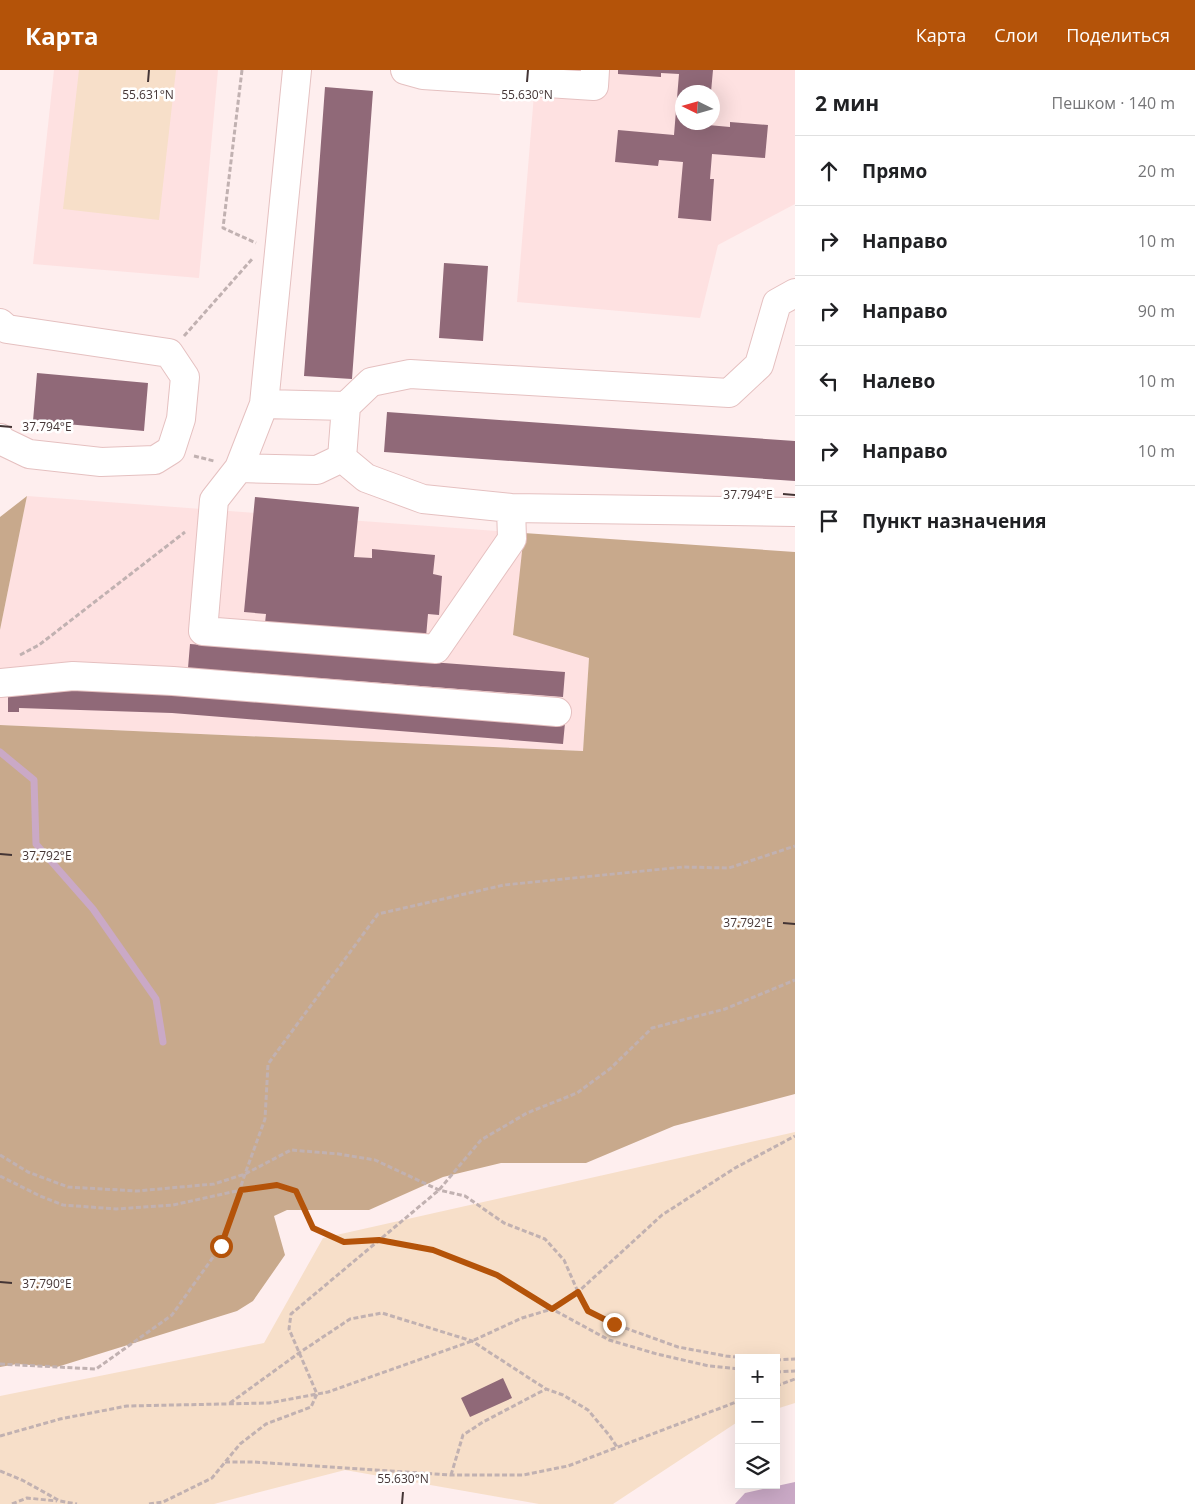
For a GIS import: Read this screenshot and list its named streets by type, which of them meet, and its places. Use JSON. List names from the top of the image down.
{
  "north": "left",
  "page": {
    "header": "Карта",
    "nav": ["Карта", "Слои", "Поделиться"],
    "heading": ["2 мин", "Пешком · 140 m"],
    "list": [
      ["Прямо", "20 m"],
      ["Направо", "10 m"],
      ["Направо", "90 m"],
      ["Налево", "10 m"],
      ["Направо", "10 m"],
      "Пункт назначения"
    ],
    "map_buttons": ["+", "−"]
  },
  "coordinates": [
    "55.631°N",
    "55.630°N",
    "37.794°E",
    "37.792°E",
    "37.790°E"
  ]
}
